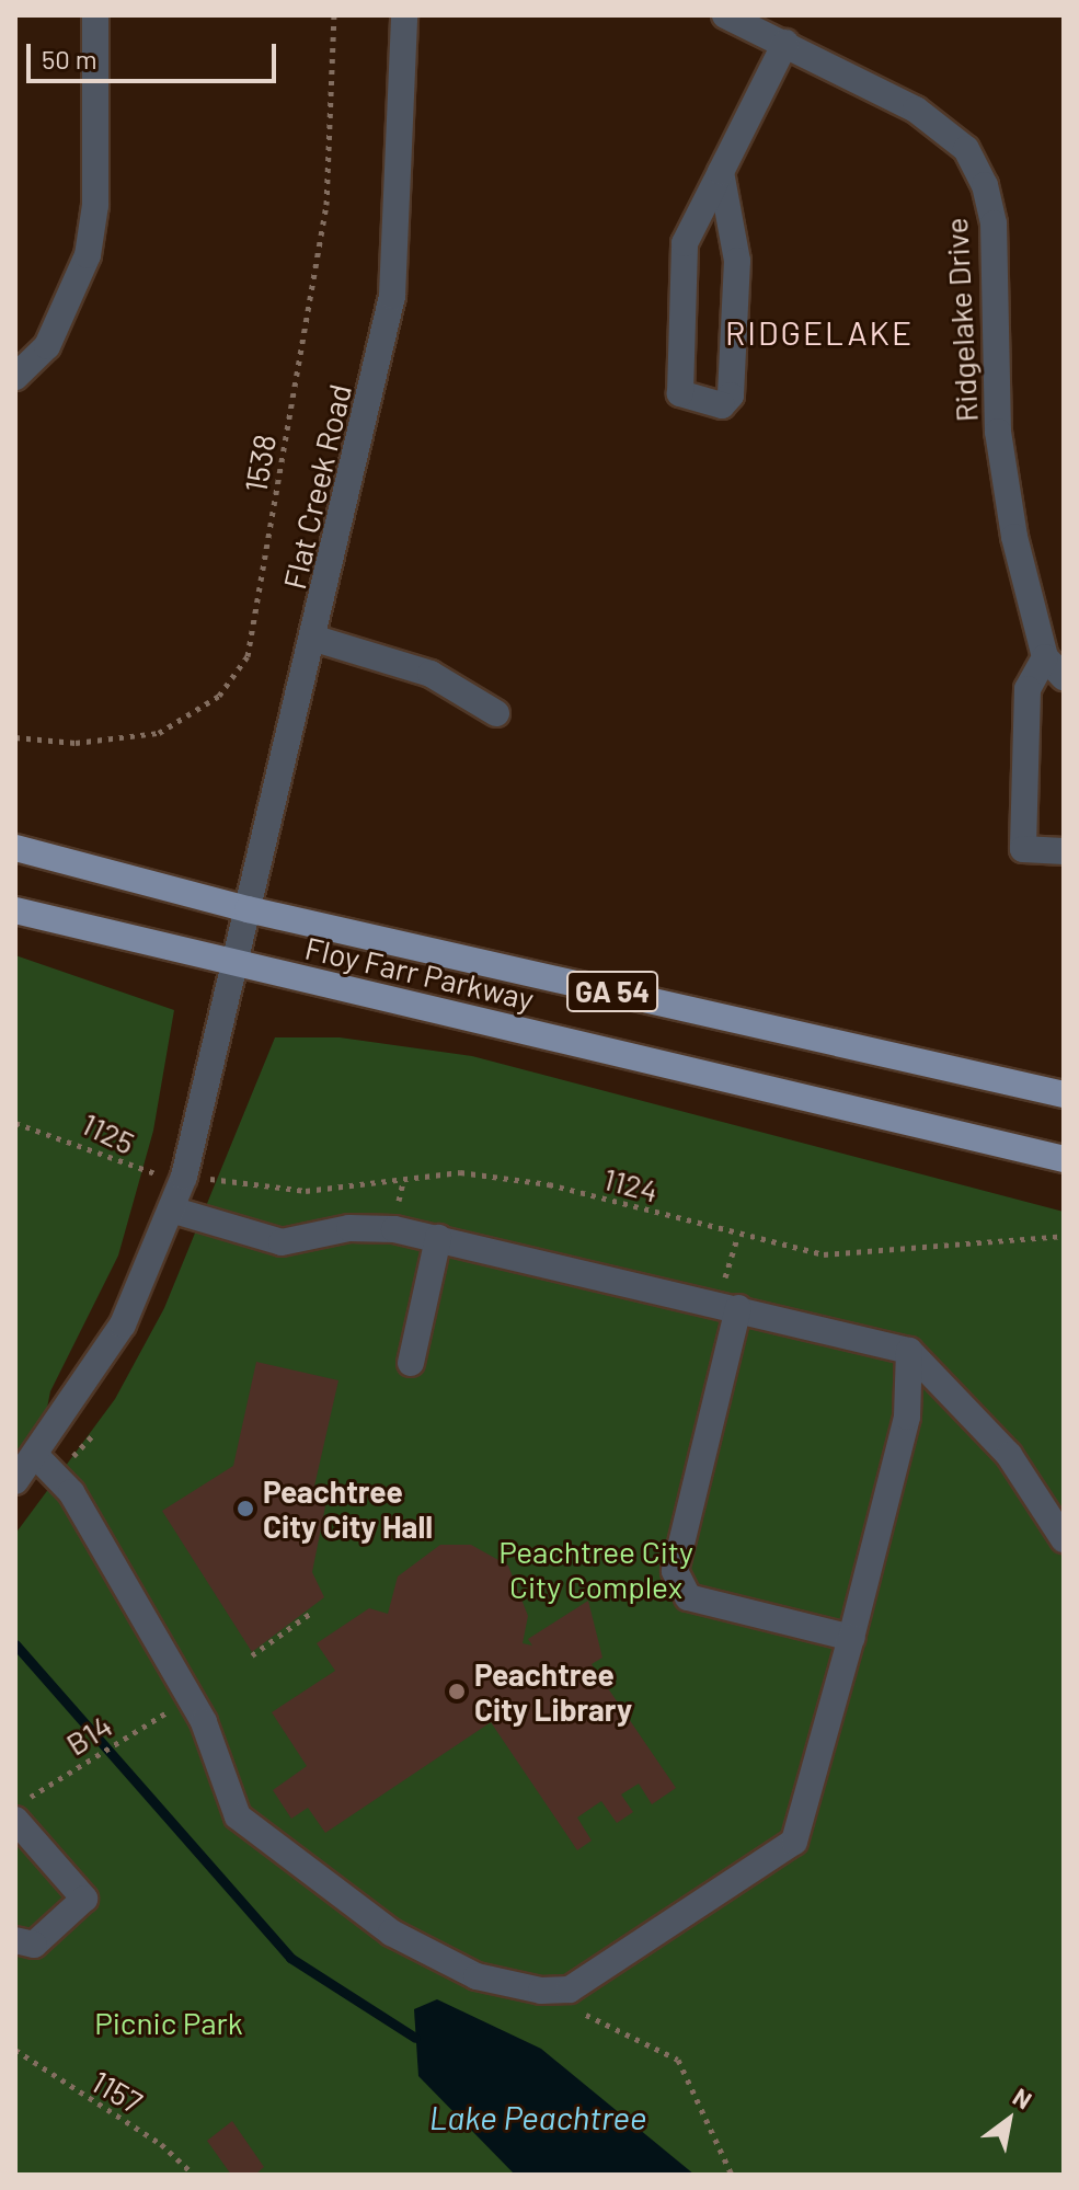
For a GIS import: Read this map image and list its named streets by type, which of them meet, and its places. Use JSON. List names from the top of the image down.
{
  "streets": {
    "main road": ["Floy Farr Parkway", "GA 54"],
    "street": ["Ridgelake Drive", "Flat Creek Road"],
    "path": [
      "1538",
      "1125",
      "1124",
      "B14",
      "1157"
    ]
  },
  "crossings": [
    ["Flat Creek Road", "Floy Farr Parkway"],
    ["Flat Creek Road", "1125"],
    ["Flat Creek Road", "1124"],
    ["1125", "1124"]
  ],
  "districts": ["RIDGELAKE"],
  "water": ["Lake Peachtree"],
  "parks": ["Peachtree City City Complex", "Picnic Park"],
  "places": ["Peachtree City City Hall", "Peachtree City Library"],
  "scale_bar": "50 m",
  "north": "top right"
}
